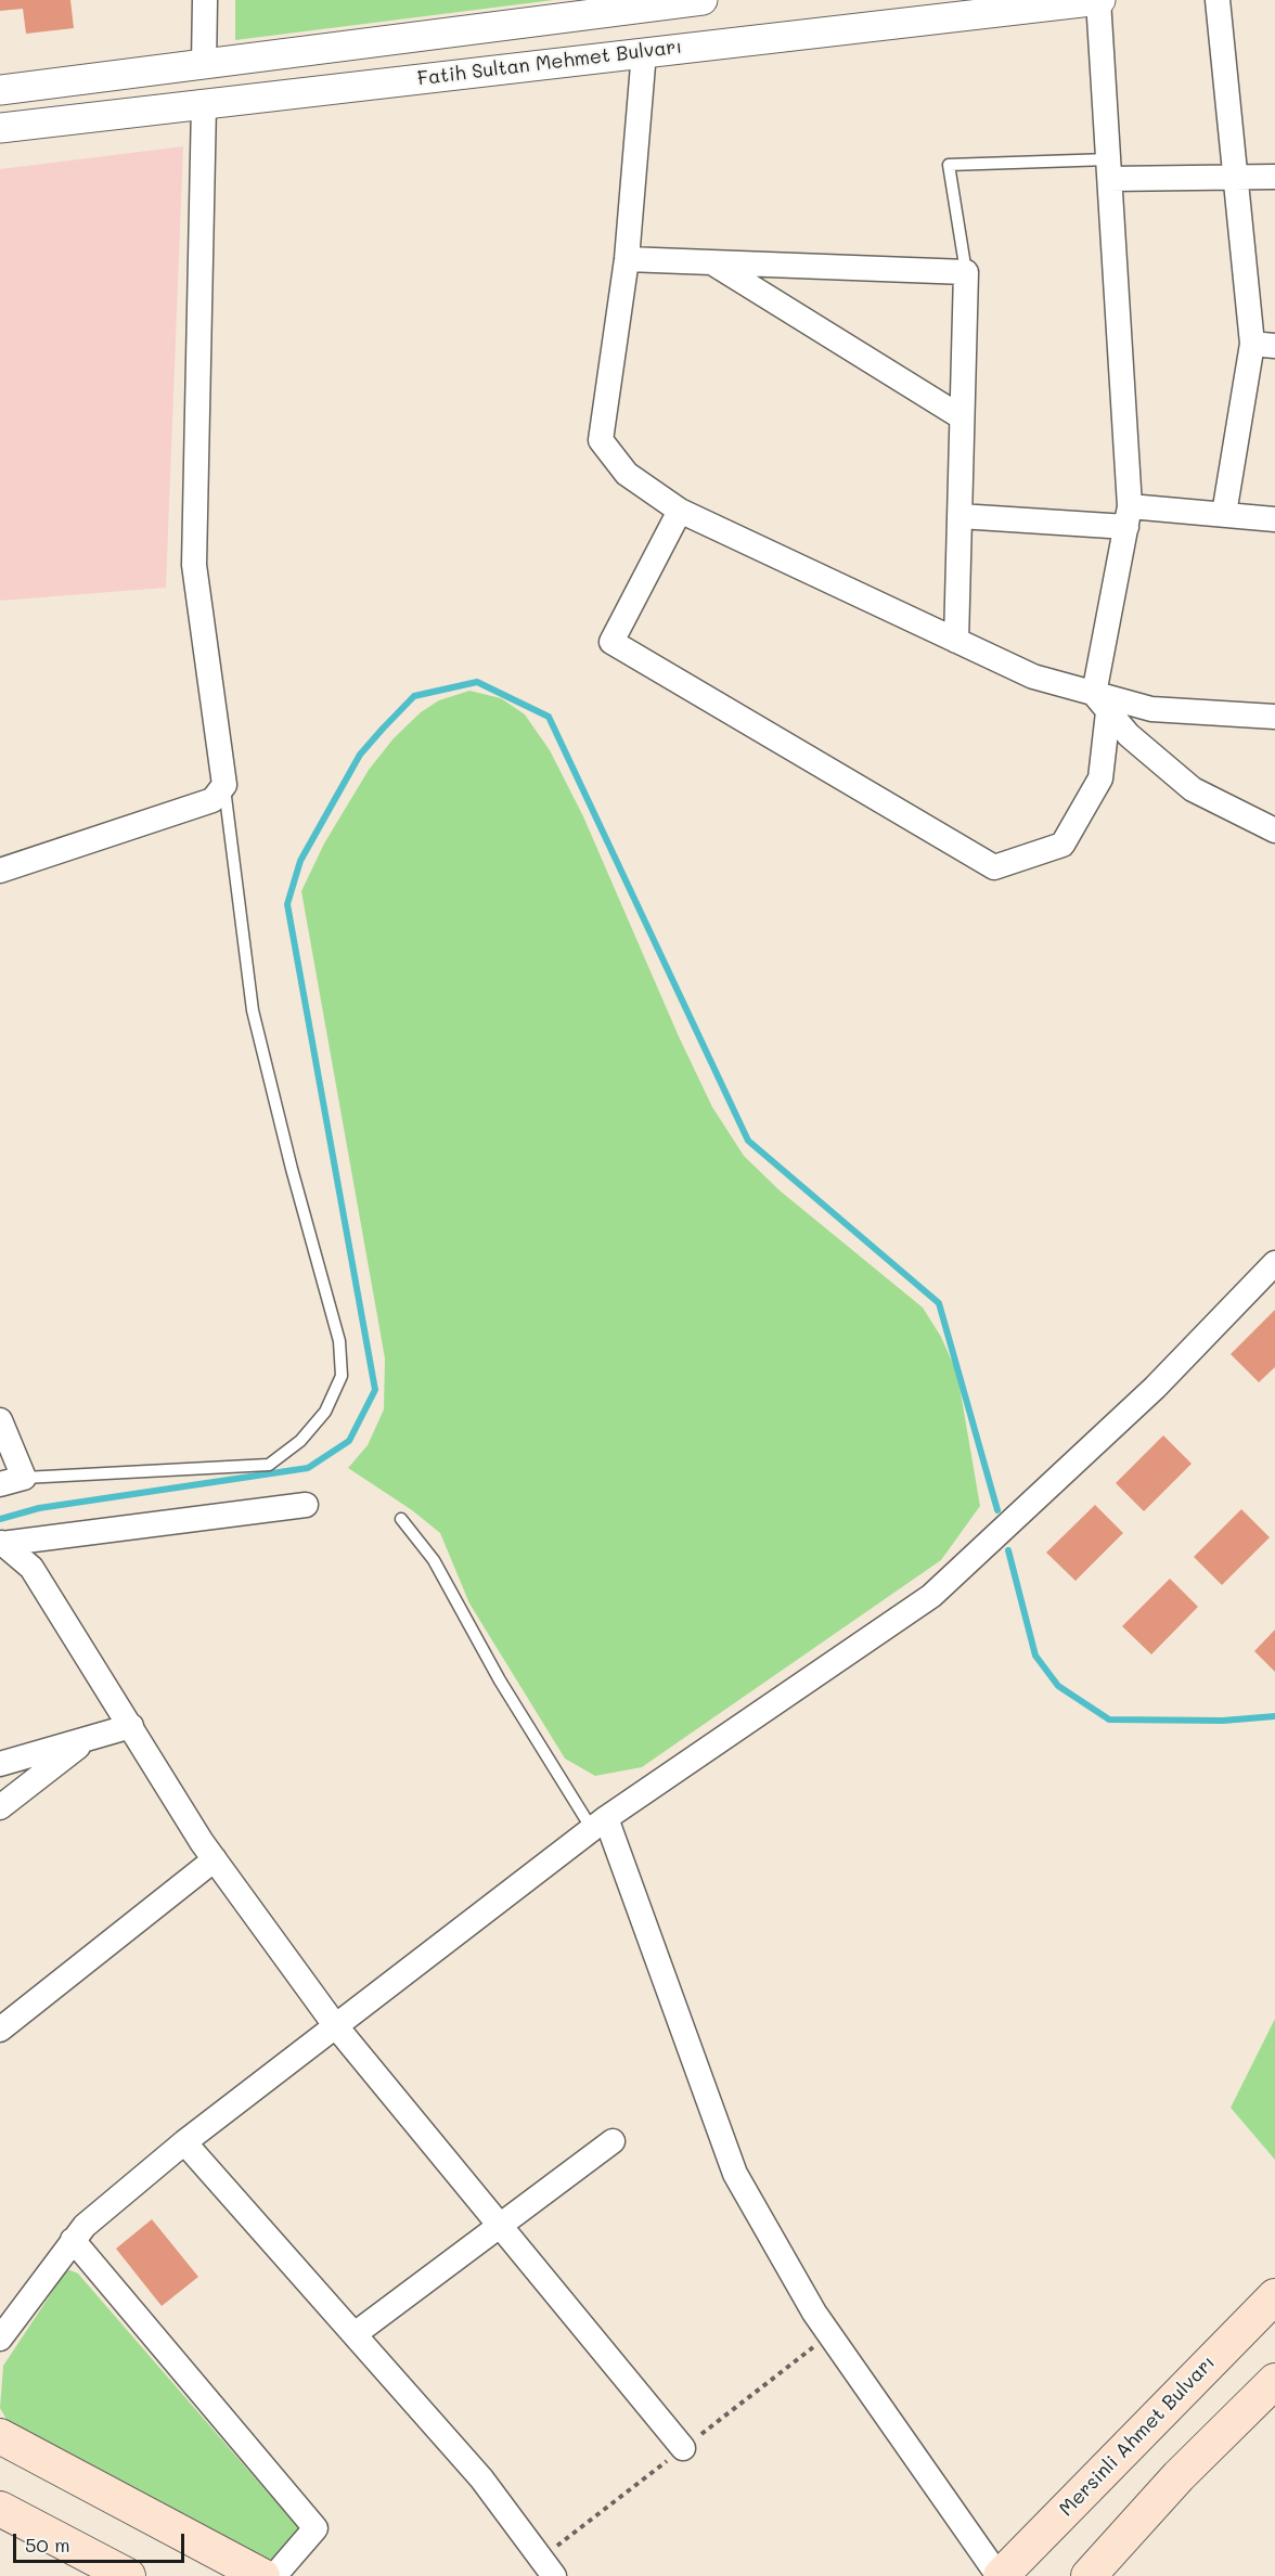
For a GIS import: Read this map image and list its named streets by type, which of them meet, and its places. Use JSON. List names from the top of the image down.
{
  "streets": {
    "main road": ["Mersinli Ahmet Bulvarı"],
    "street": ["Fatih Sultan Mehmet Bulvarı"]
  },
  "scale_bar": "50 m"
}
